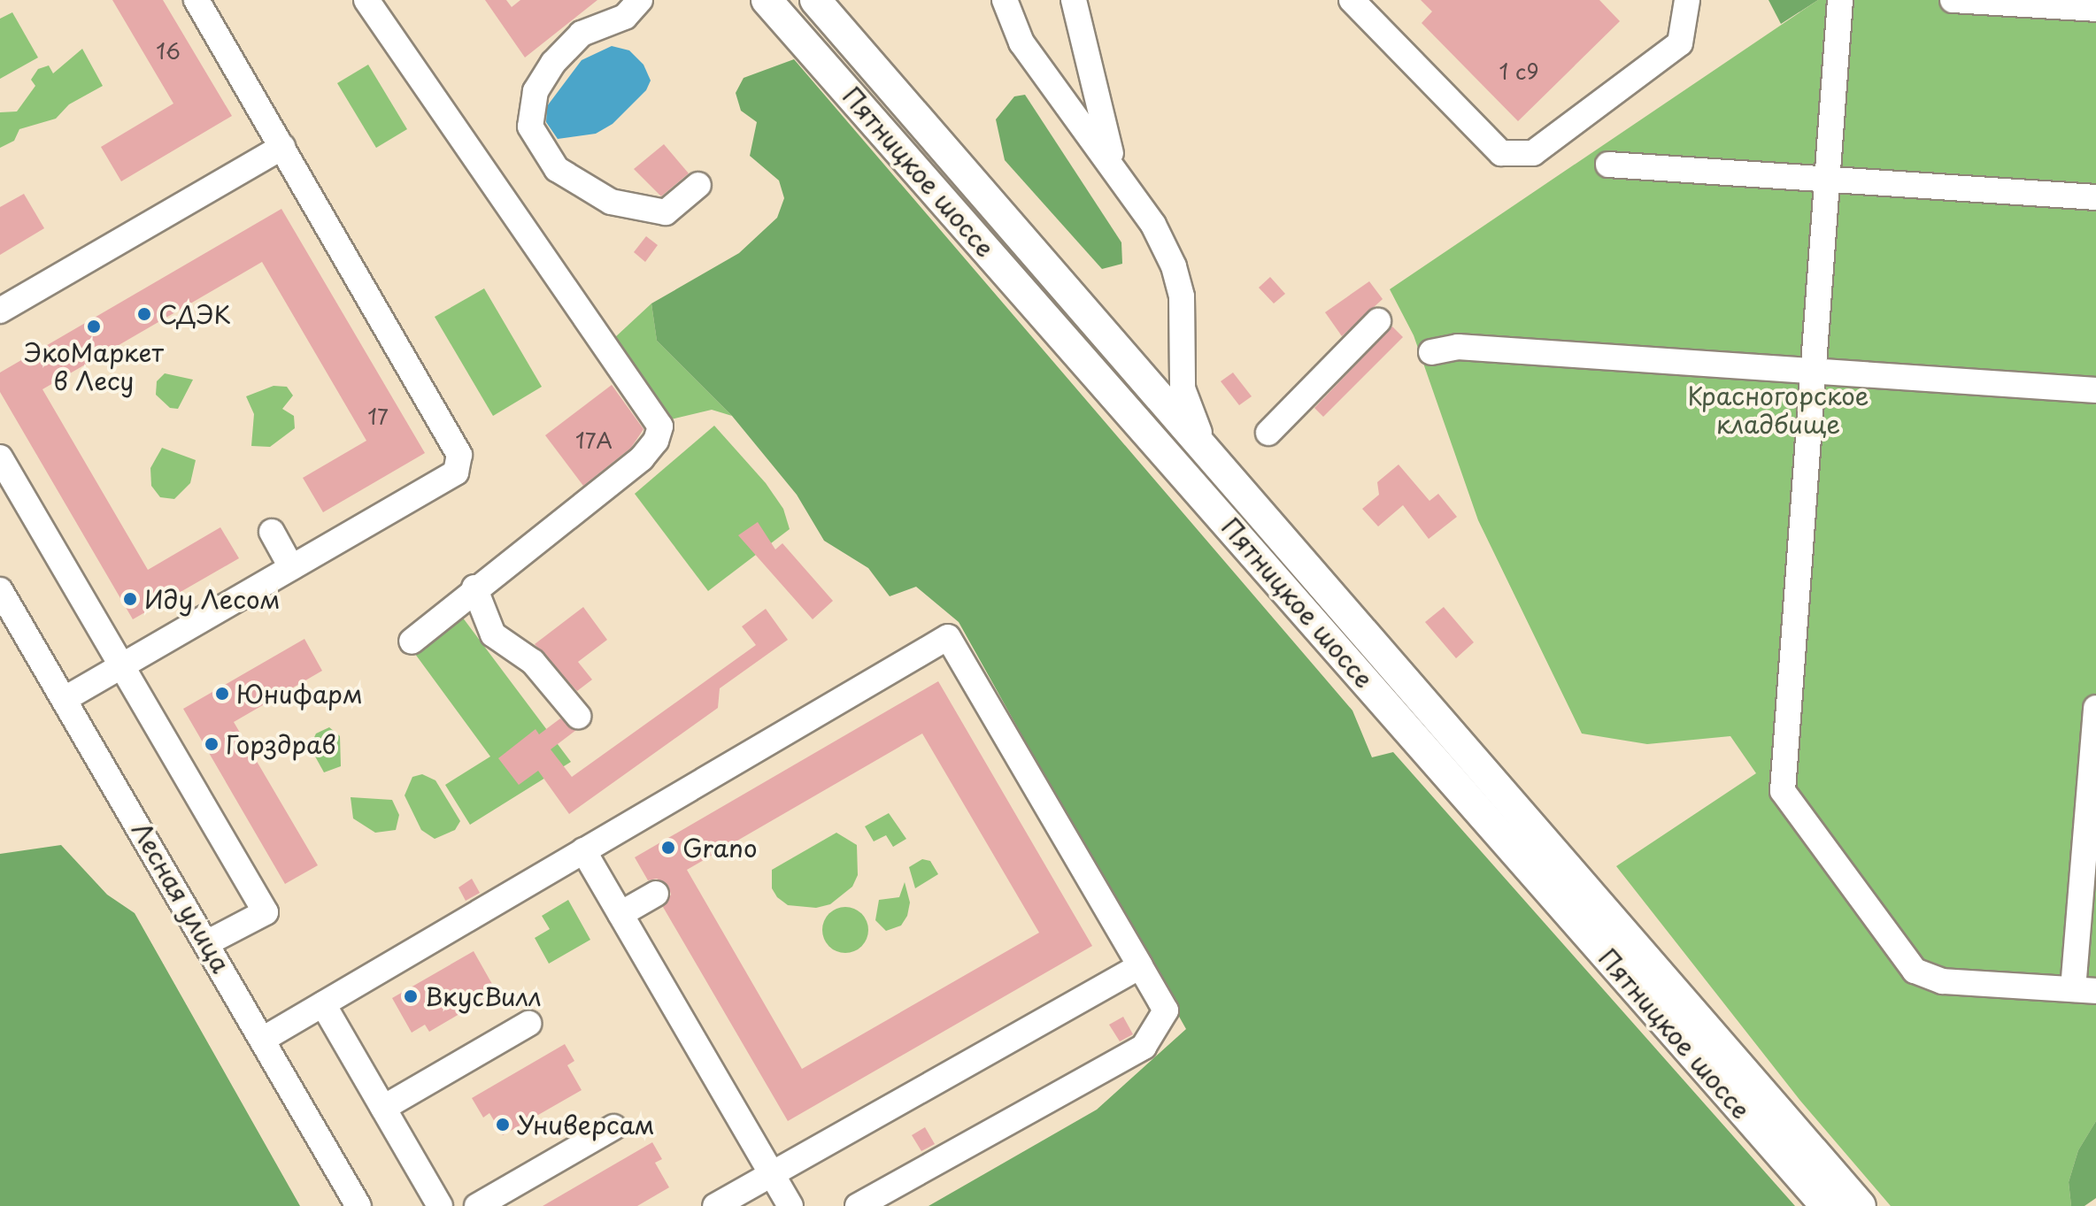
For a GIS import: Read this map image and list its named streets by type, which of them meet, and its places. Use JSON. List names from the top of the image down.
{
  "streets": {
    "main road": ["Пятницкое шоссе"],
    "street": ["Лесная улица"]
  },
  "parks": ["Красногорское кладбище"],
  "places": [
    "СДЭК",
    "ЭкоМаркет в Лесу",
    "Иду Лесом",
    "Юнифарм",
    "Горздрав",
    "Grano",
    "ВкусВилл",
    "Универсам"
  ],
  "house_numbers": [
    "16",
    "1 с9",
    "17",
    "17А"
  ]
}
